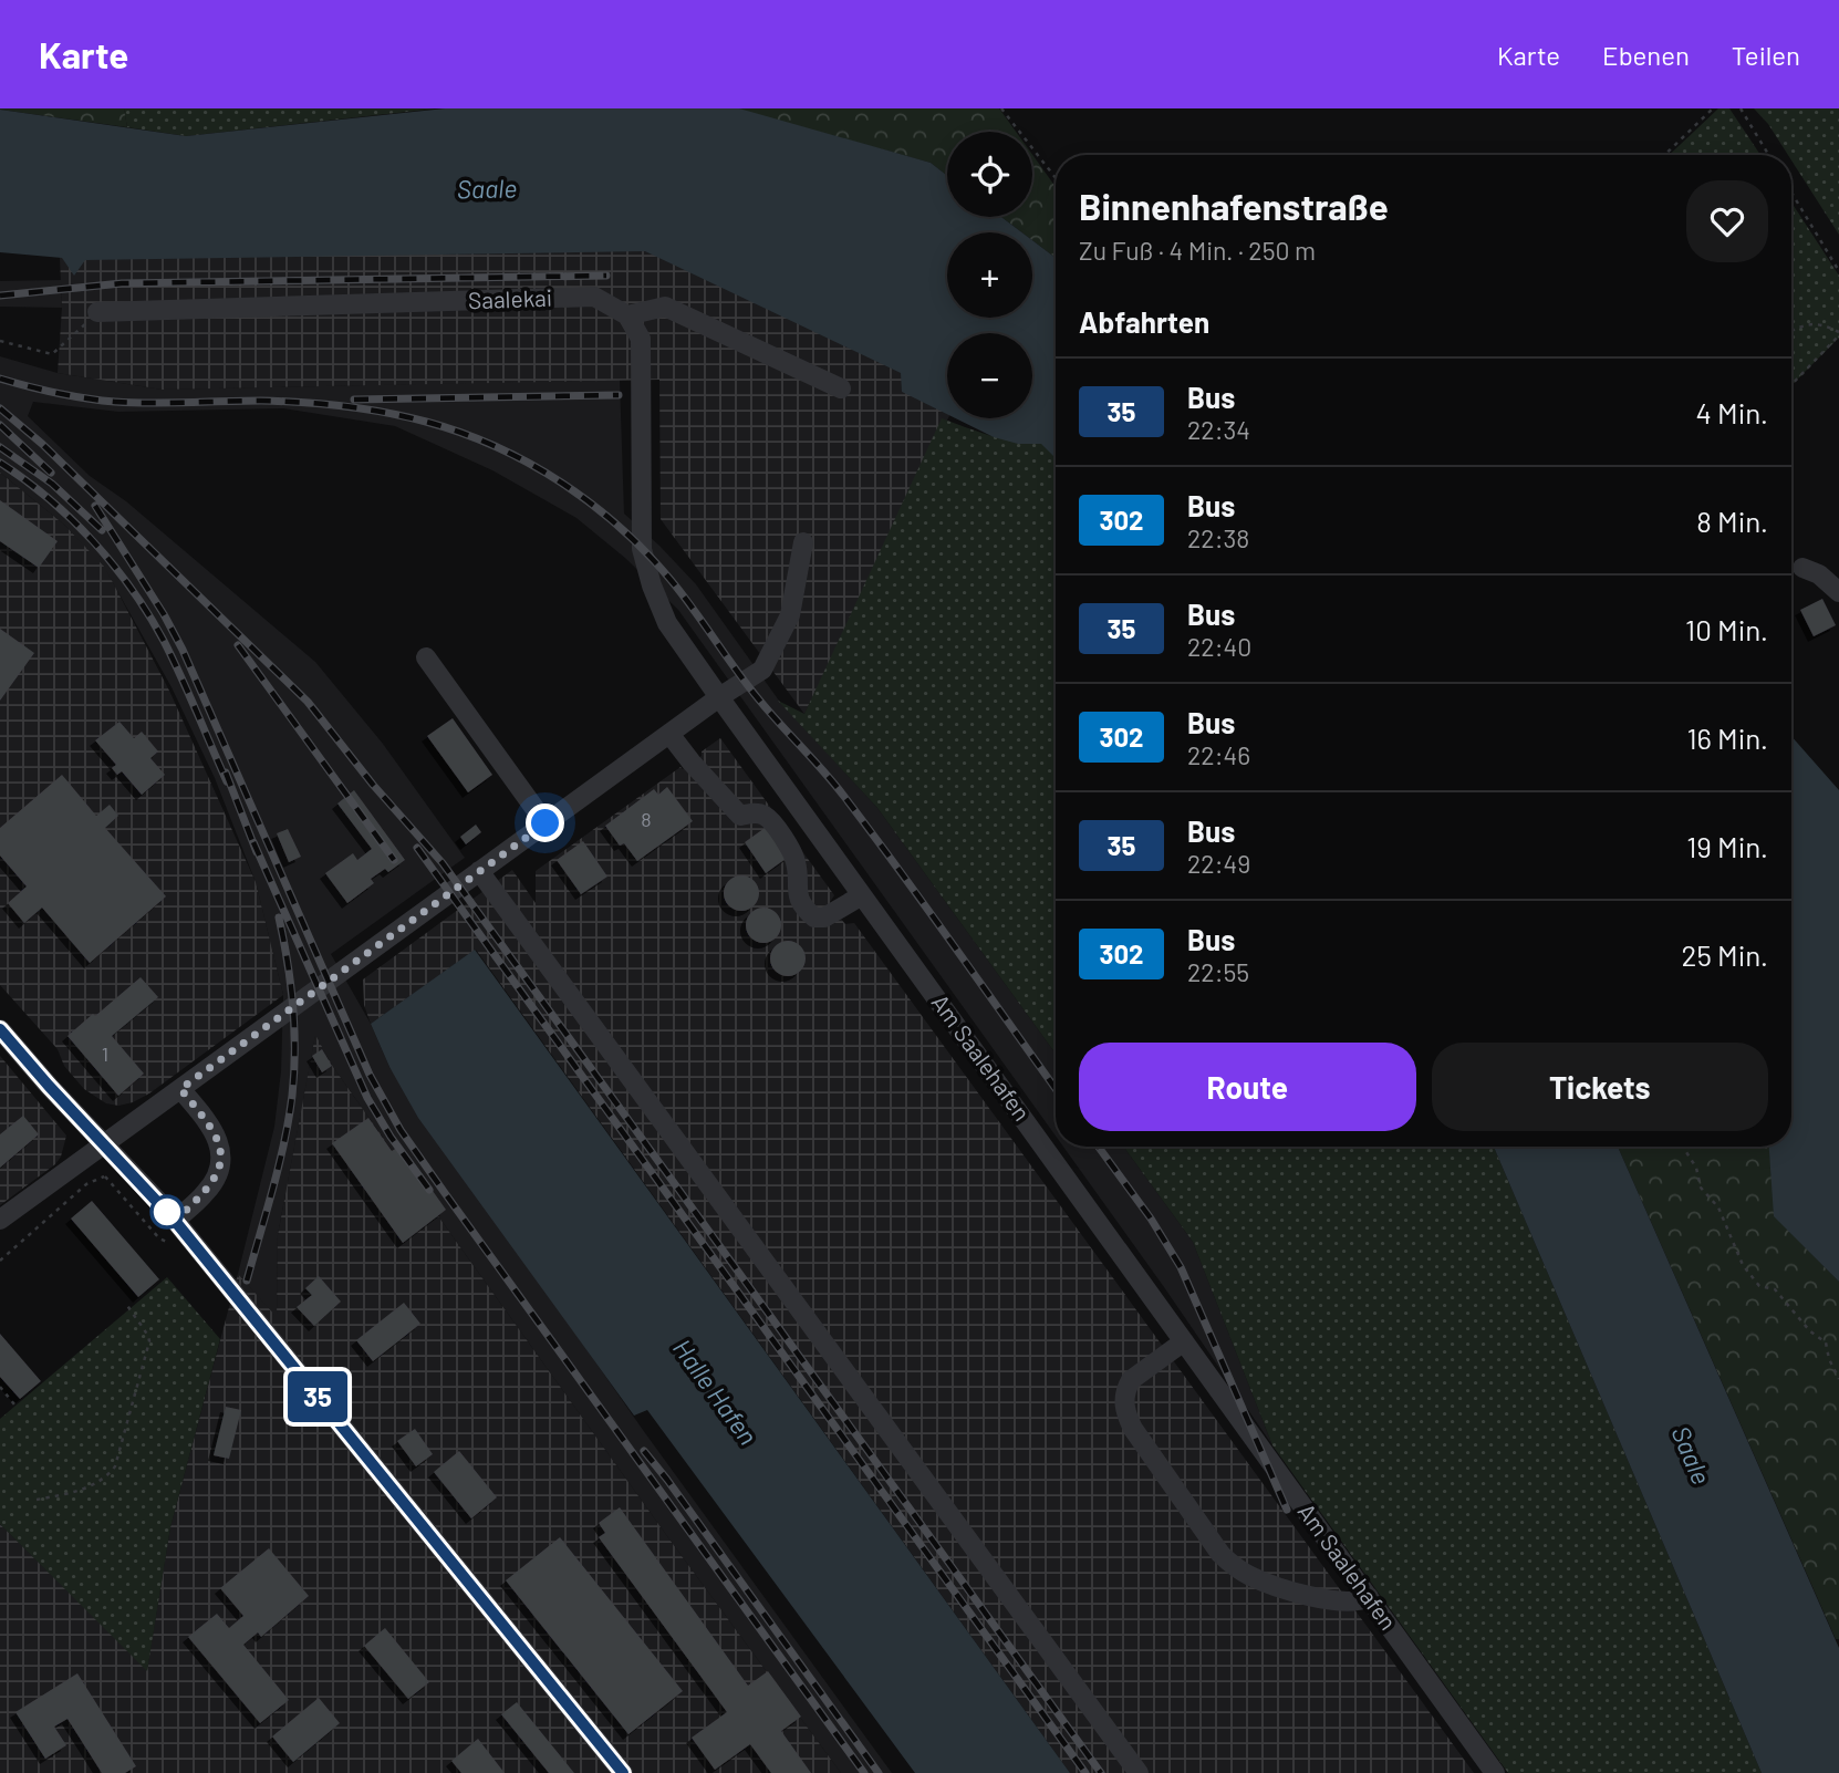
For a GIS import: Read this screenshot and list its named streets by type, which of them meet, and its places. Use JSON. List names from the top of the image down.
{
  "streets": {
    "street": ["Saalekai", "Am Saalehafen"]
  },
  "water": ["Saale", "Halle Hafen"],
  "lines": ["bus line 35"],
  "house_numbers": ["8", "1"],
  "page": {
    "header": "Karte",
    "nav": ["Karte", "Ebenen", "Teilen"],
    "on_map": "35",
    "map_buttons": ["+", "−"],
    "heading": [
      ["Binnenhafenstraße", "Zu Fuß · 4 Min. · 250 m"],
      "Abfahrten"
    ],
    "list": [
      {
        "mark": "35",
        "name": "Bus",
        "note": "22:34",
        "value": "4 Min."
      },
      {
        "mark": "302",
        "name": "Bus",
        "note": "22:38",
        "value": "8 Min."
      },
      {
        "mark": "35",
        "name": "Bus",
        "note": "22:40",
        "value": "10 Min."
      },
      {
        "mark": "302",
        "name": "Bus",
        "note": "22:46",
        "value": "16 Min."
      },
      {
        "mark": "35",
        "name": "Bus",
        "note": "22:49",
        "value": "19 Min."
      },
      {
        "mark": "302",
        "name": "Bus",
        "note": "22:55",
        "value": "25 Min."
      }
    ],
    "buttons": ["Route", "Tickets"]
  }
}
